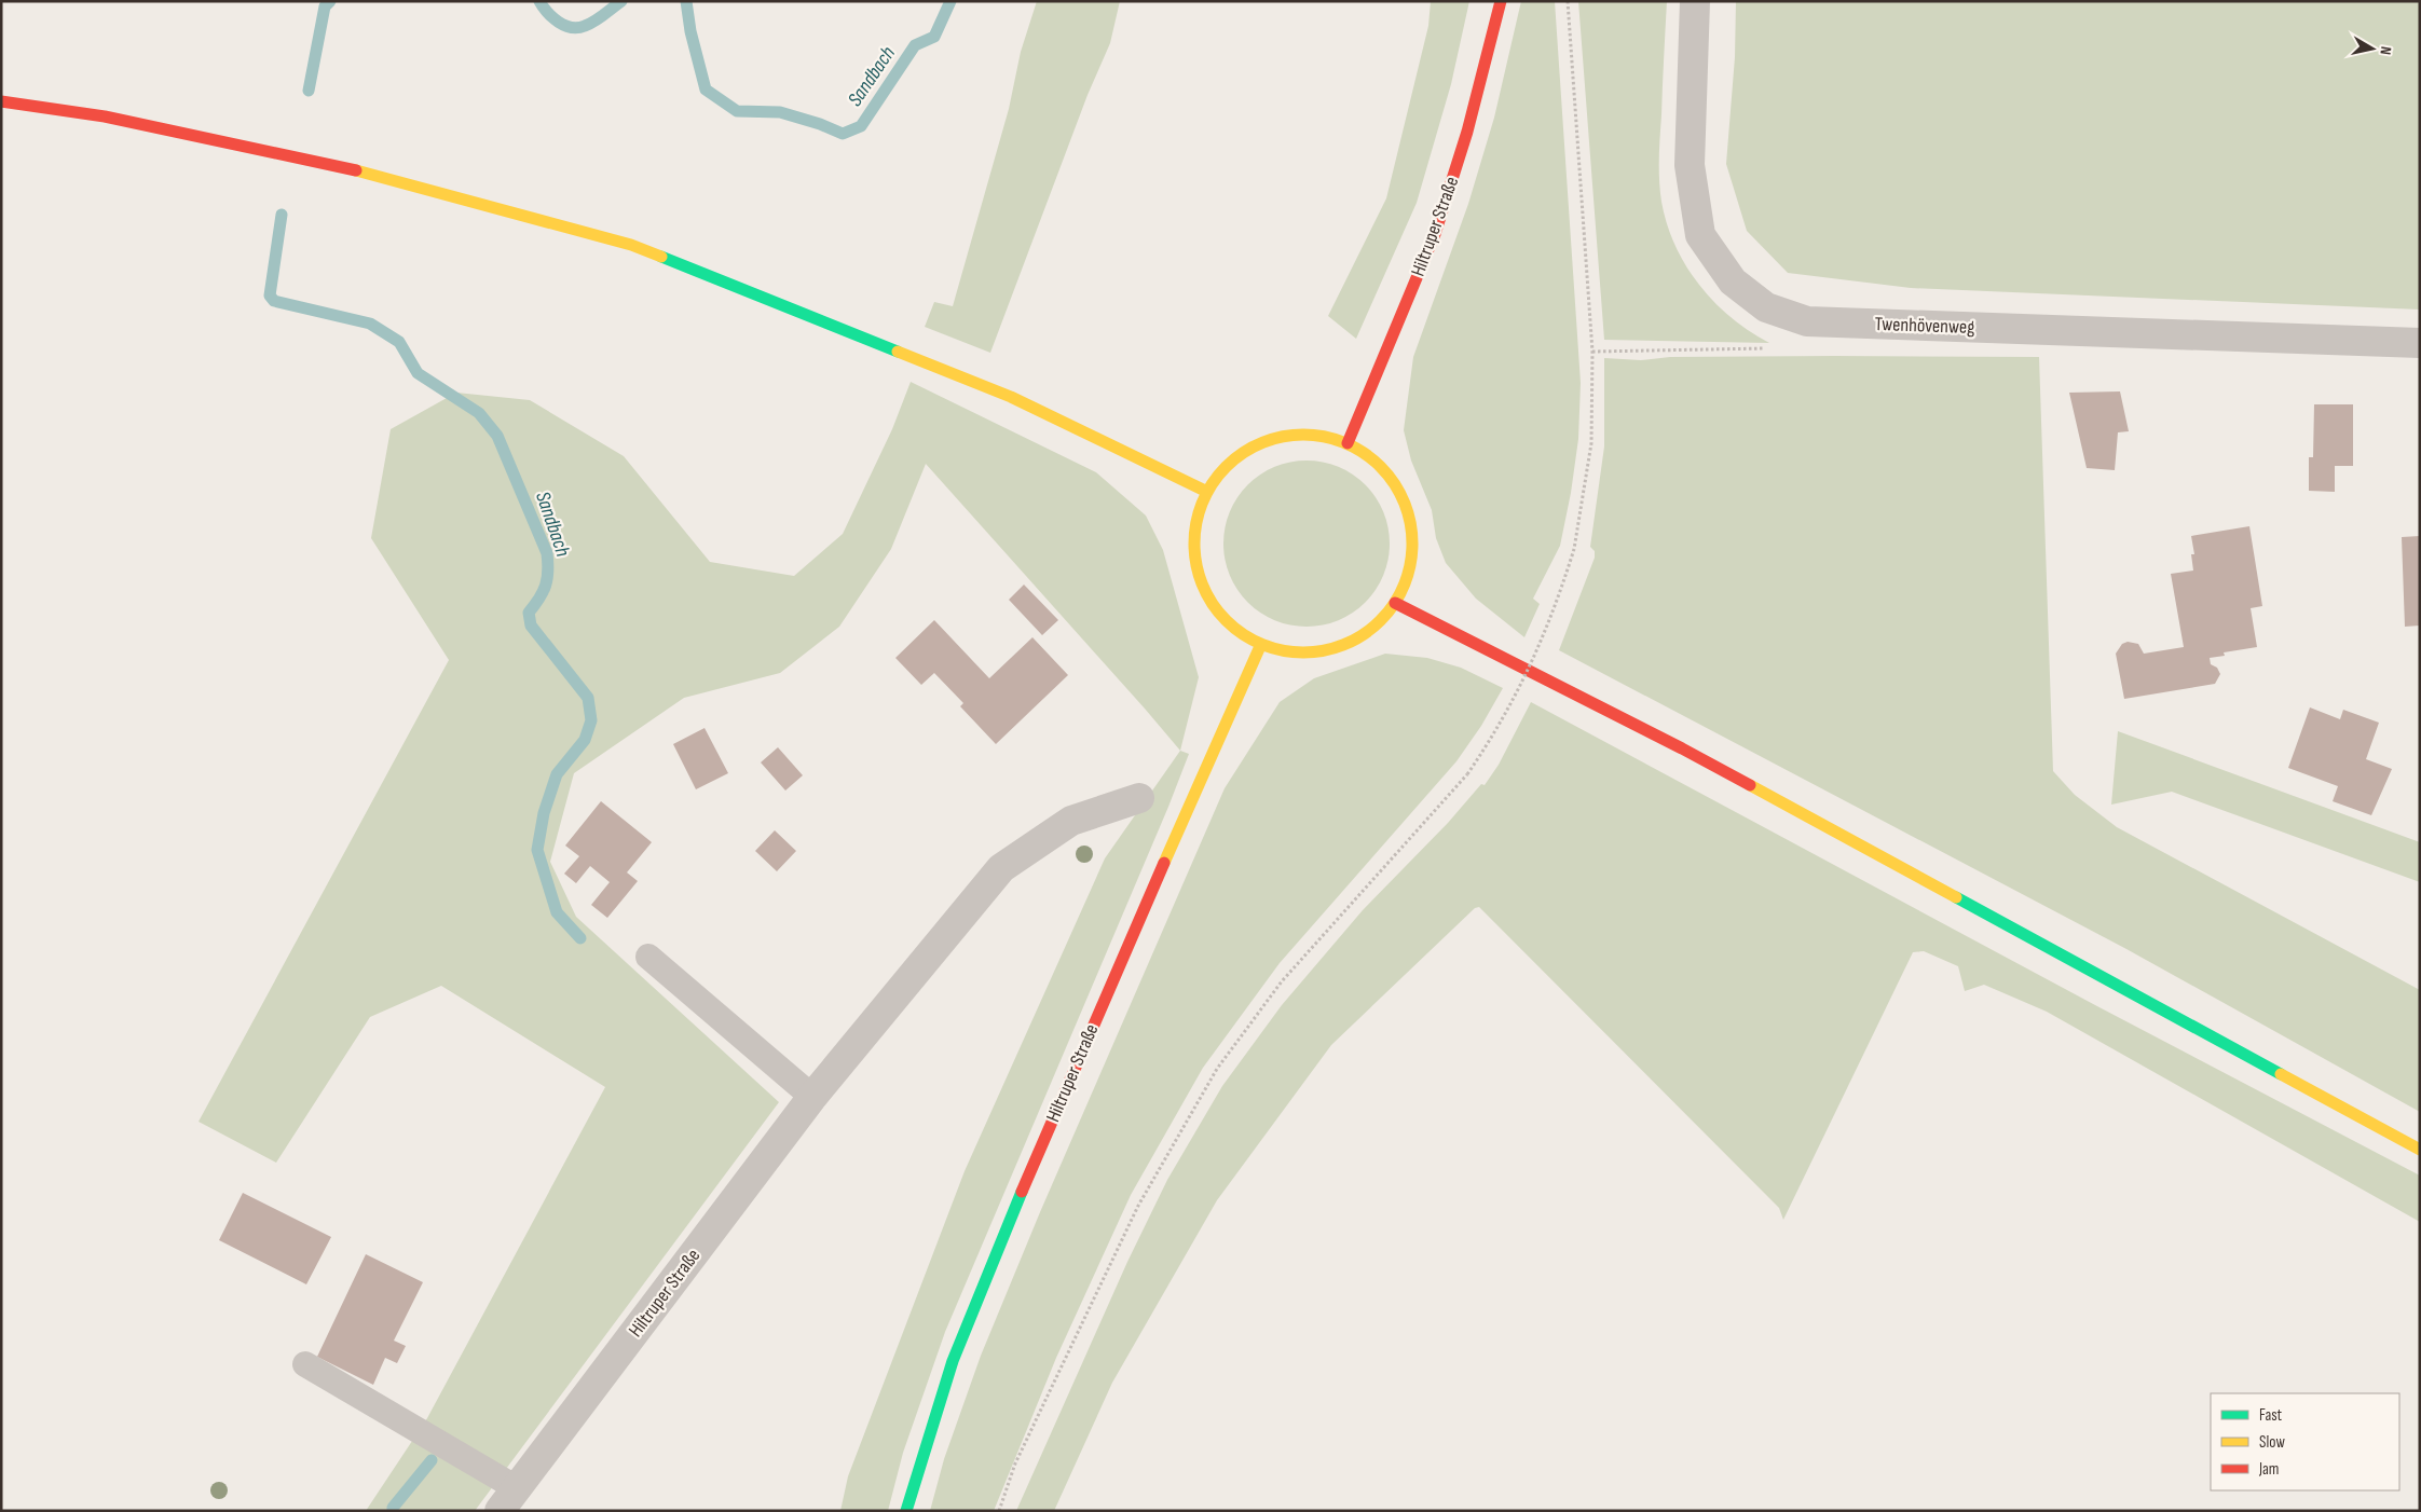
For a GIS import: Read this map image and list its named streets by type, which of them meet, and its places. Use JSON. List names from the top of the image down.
{
  "streets": {
    "main road": ["Hiltruper Straße"],
    "street": ["Twenhövenweg"]
  },
  "water": ["Sandbach"],
  "legend": ["Fast", "Slow", "Jam"],
  "north": "right"
}
